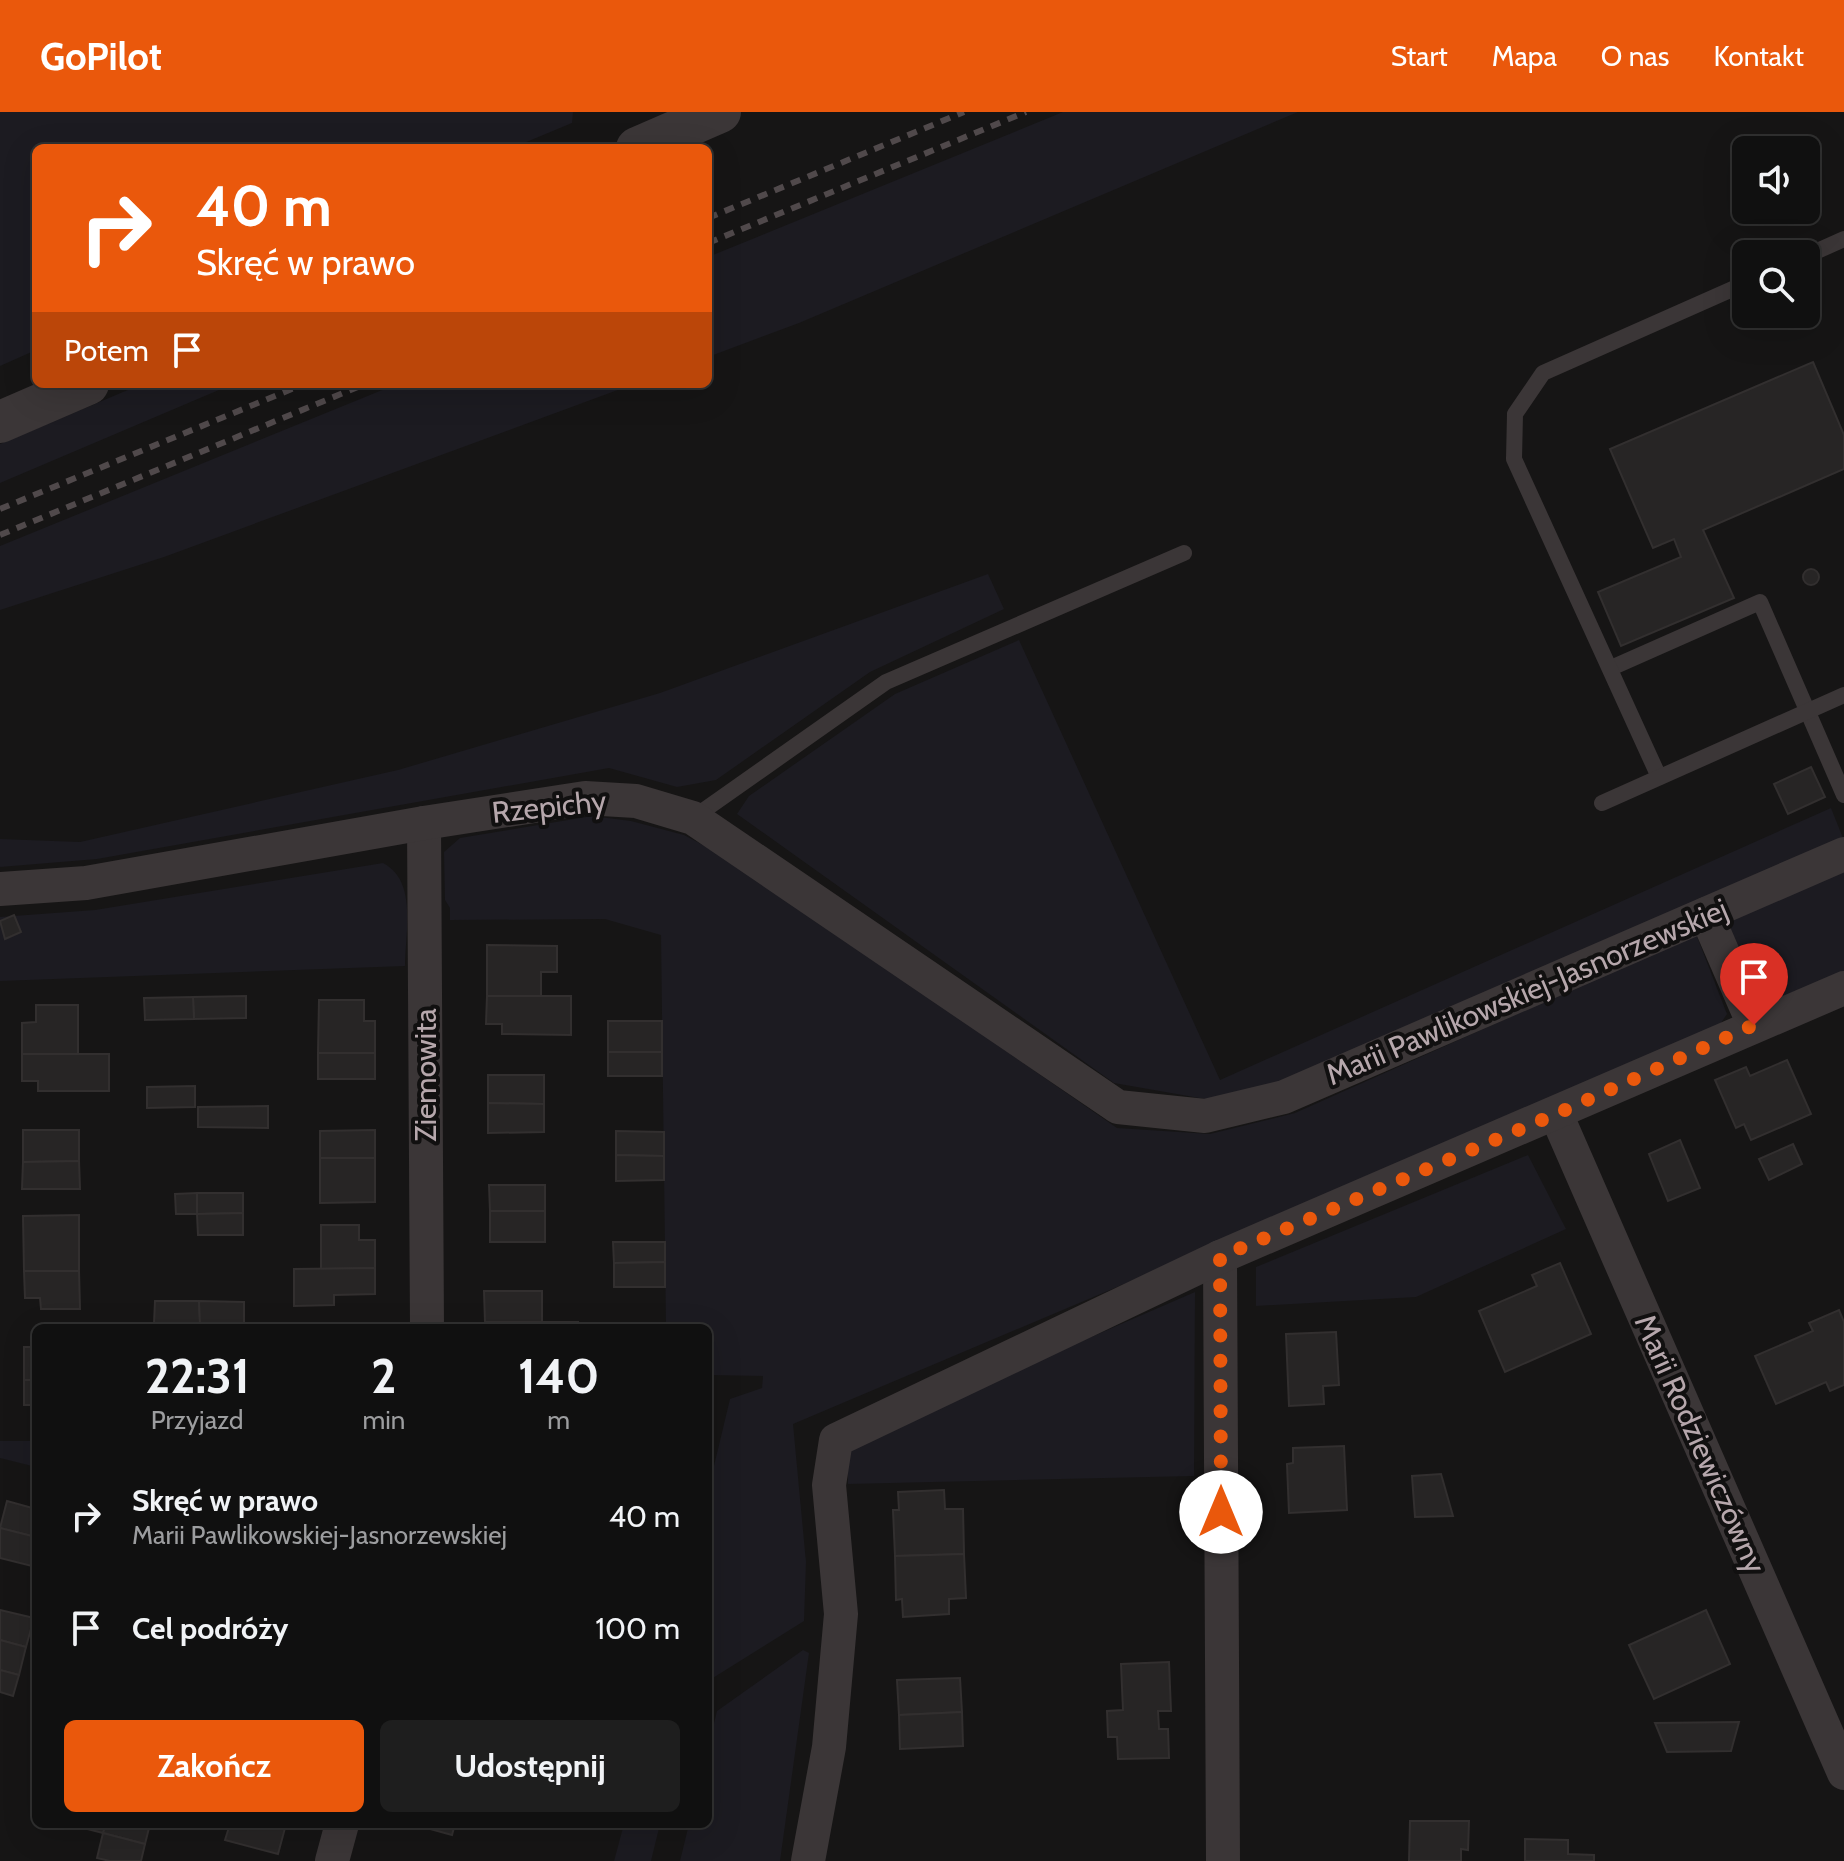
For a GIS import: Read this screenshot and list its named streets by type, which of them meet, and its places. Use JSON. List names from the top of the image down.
{
  "streets": {
    "street": [
      "Rzepichy",
      "Marii Pawlikowskiej-Jasnorzewskiej",
      "Ziemowita",
      "Marii Rodziewiczówny"
    ]
  },
  "crossings": [
    ["Rzepichy", "Marii Pawlikowskiej-Jasnorzewskiej"],
    ["Rzepichy", "Ziemowita"]
  ],
  "page": {
    "header": "GoPilot",
    "nav": [
      "Start",
      "Mapa",
      "O nas",
      "Kontakt"
    ],
    "turn": ["40 m", "Skręć w prawo"],
    "then": "Potem",
    "eta": [
      "22:31",
      "Przyjazd",
      "2",
      "min",
      "140",
      "m"
    ],
    "list": [
      {
        "name": "Skręć w prawo",
        "note": "Marii Pawlikowskiej-Jasnorzewskiej",
        "value": "40 m"
      },
      {
        "name": "Cel podróży",
        "value": "100 m"
      }
    ],
    "buttons": ["Zakończ", "Udostępnij"]
  }
}
